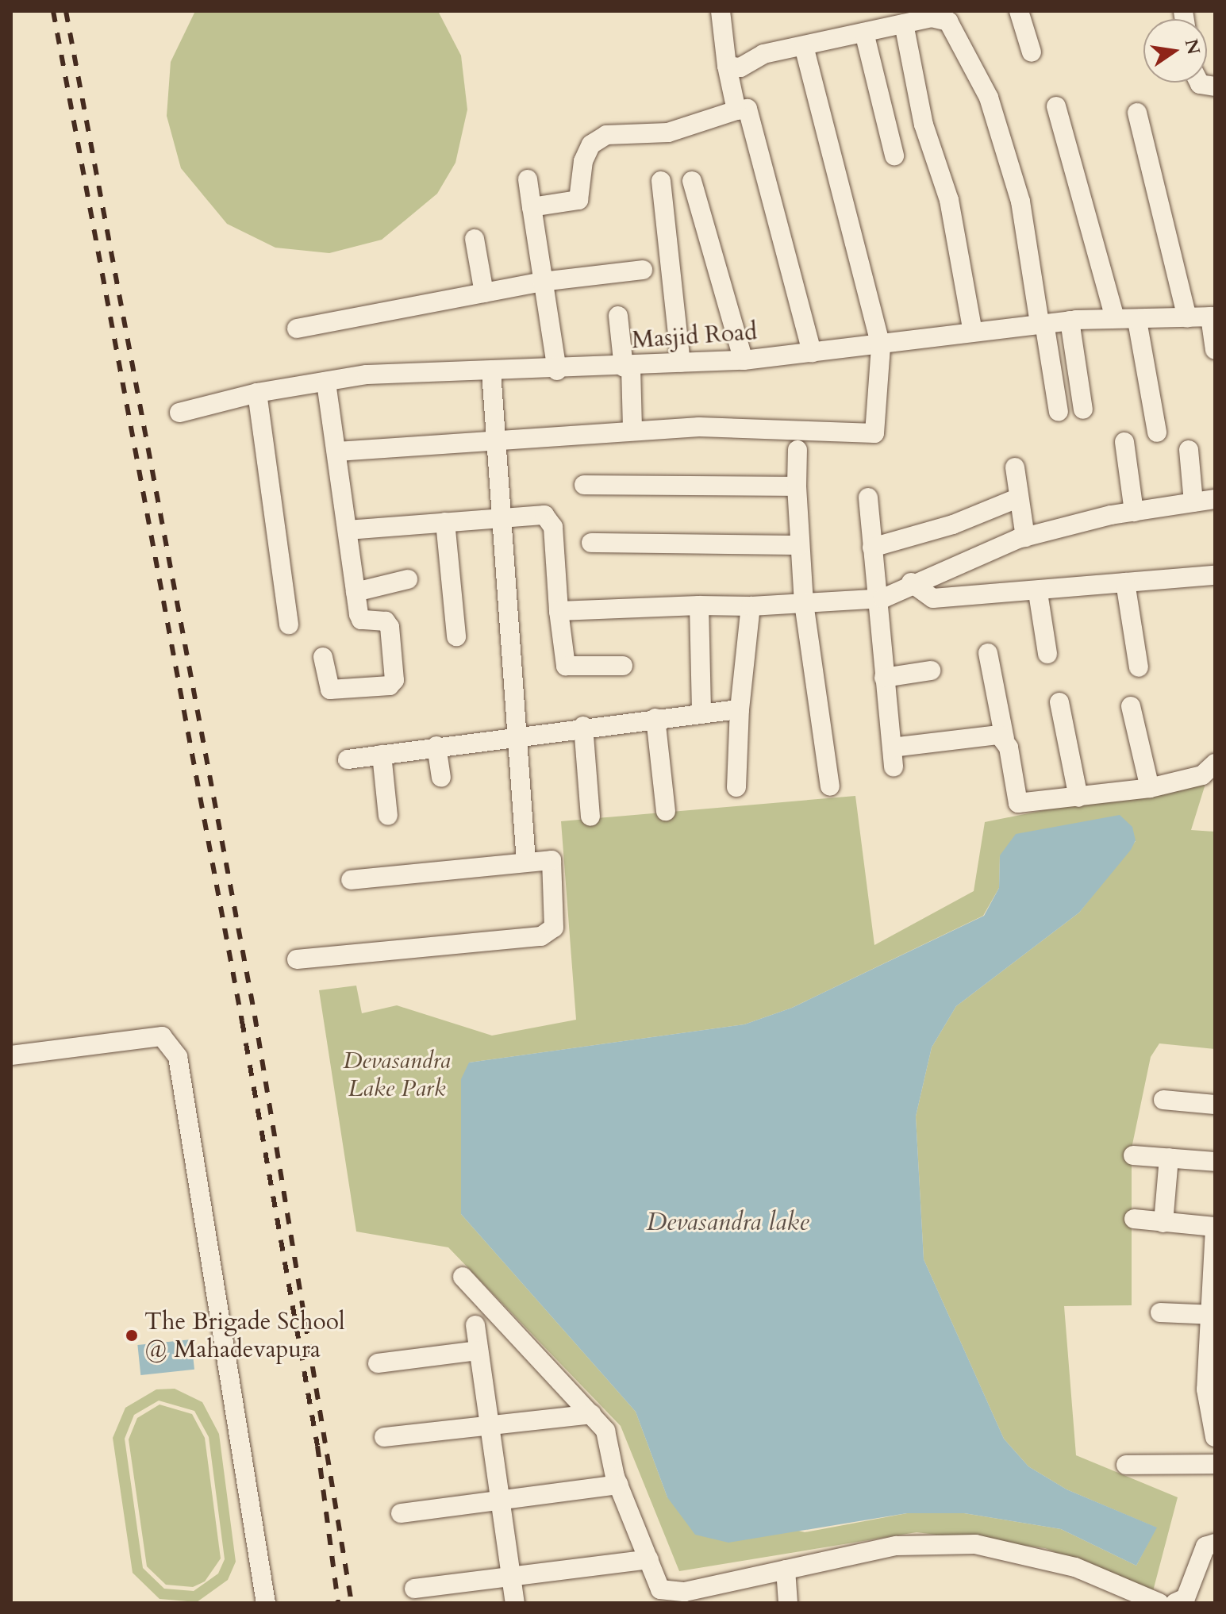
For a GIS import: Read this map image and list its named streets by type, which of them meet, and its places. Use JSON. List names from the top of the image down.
{
  "streets": {
    "street": ["Masjid Road"]
  },
  "water": ["Devasandra lake"],
  "parks": ["Devasandra Lake Park"],
  "places": ["The Brigade School @ Mahadevapura"],
  "north": "right"
}
